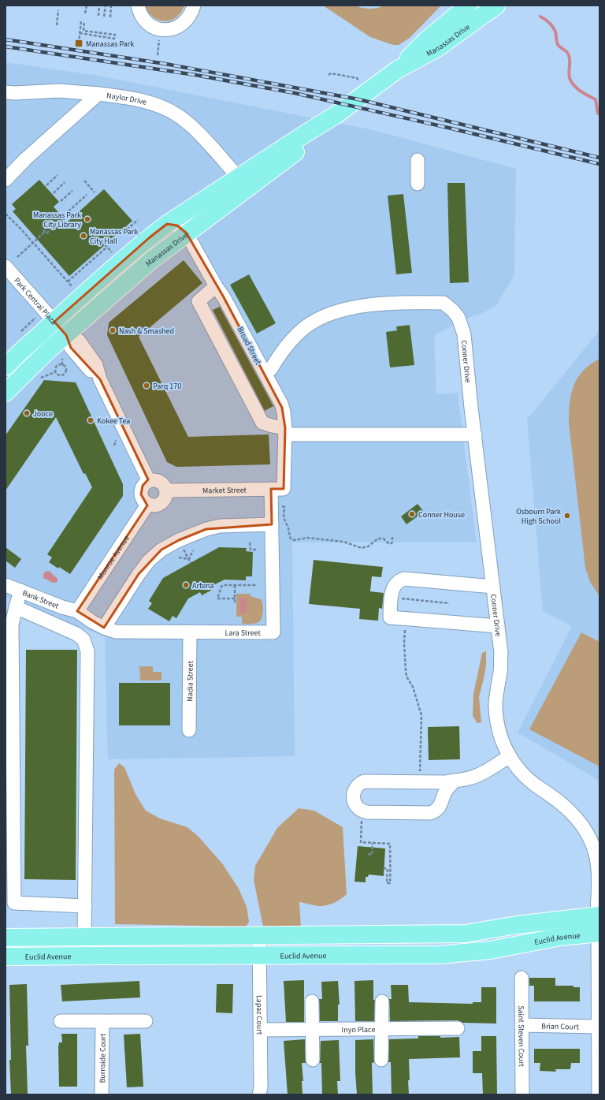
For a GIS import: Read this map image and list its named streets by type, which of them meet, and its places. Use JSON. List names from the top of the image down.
{
  "streets": {
    "main road": ["Manassas Drive", "Euclid Avenue"],
    "street": [
      "Naylor Drive",
      "Park Central Plaza",
      "Broad Street",
      "Conner Drive",
      "Market Street",
      "Monroe Avenue",
      "Bank Street",
      "Lara Street",
      "Nadia Street",
      "Lapaz Court",
      "Brian Court",
      "Inyo Place",
      "Saint Steven Court",
      "Burnside Court"
    ]
  },
  "crossings": [
    ["Manassas Drive", "Naylor Drive"],
    ["Manassas Drive", "Park Central Plaza"],
    ["Manassas Drive", "Broad Street"],
    ["Broad Street", "Market Street"],
    ["Broad Street", "Lara Street"],
    ["Conner Drive", "Euclid Avenue"],
    ["Conner Drive", "Brian Court"],
    ["Market Street", "Monroe Avenue"],
    ["Market Street", "Lara Street"],
    ["Monroe Avenue", "Bank Street"],
    ["Monroe Avenue", "Lara Street"],
    ["Bank Street", "Lara Street"],
    ["Lara Street", "Nadia Street"],
    ["Euclid Avenue", "Lapaz Court"],
    ["Lapaz Court", "Inyo Place"],
    ["Brian Court", "Saint Steven Court"]
  ],
  "places": {
    "transit": ["Manassas Park"],
    "other": [
      "Manassas Park City Library",
      "Manassas Park City Hall",
      "Nash & Smashed",
      "Parq 170",
      "Jooce",
      "Kokee Tea",
      "Conner House",
      "Osbourn Park High School",
      "Artena"
    ]
  }
}
